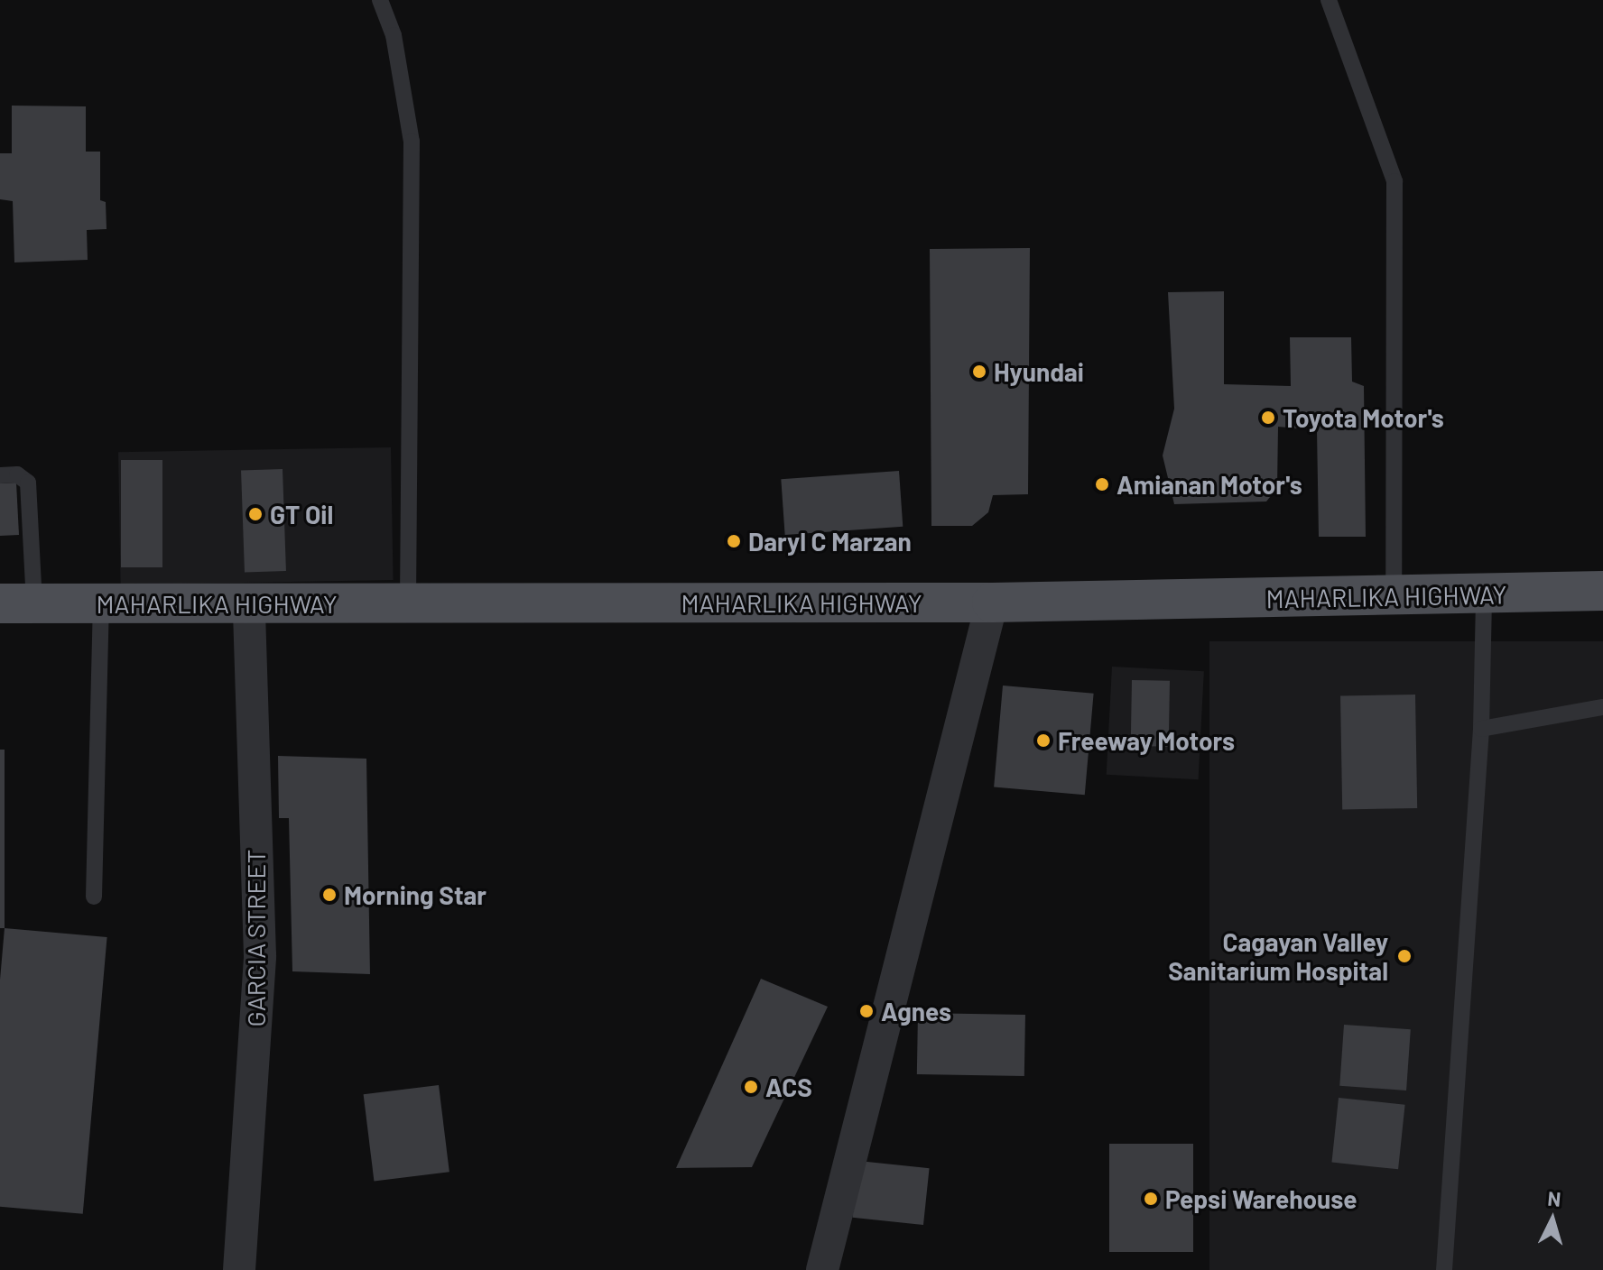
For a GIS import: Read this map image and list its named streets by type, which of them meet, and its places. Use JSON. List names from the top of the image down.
{
  "streets": {
    "main road": ["MAHARLIKA HIGHWAY"],
    "street": ["GARCIA STREET"]
  },
  "crossings": [
    ["MAHARLIKA HIGHWAY", "GARCIA STREET"]
  ],
  "places": [
    "Hyundai",
    "Toyota Motor's",
    "Amianan Motor's",
    "GT Oil",
    "Daryl C Marzan",
    "Freeway Motors",
    "Morning Star",
    "Cagayan Valley Sanitarium Hospital",
    "Agnes",
    "ACS",
    "Pepsi Warehouse"
  ],
  "north": "top"
}
